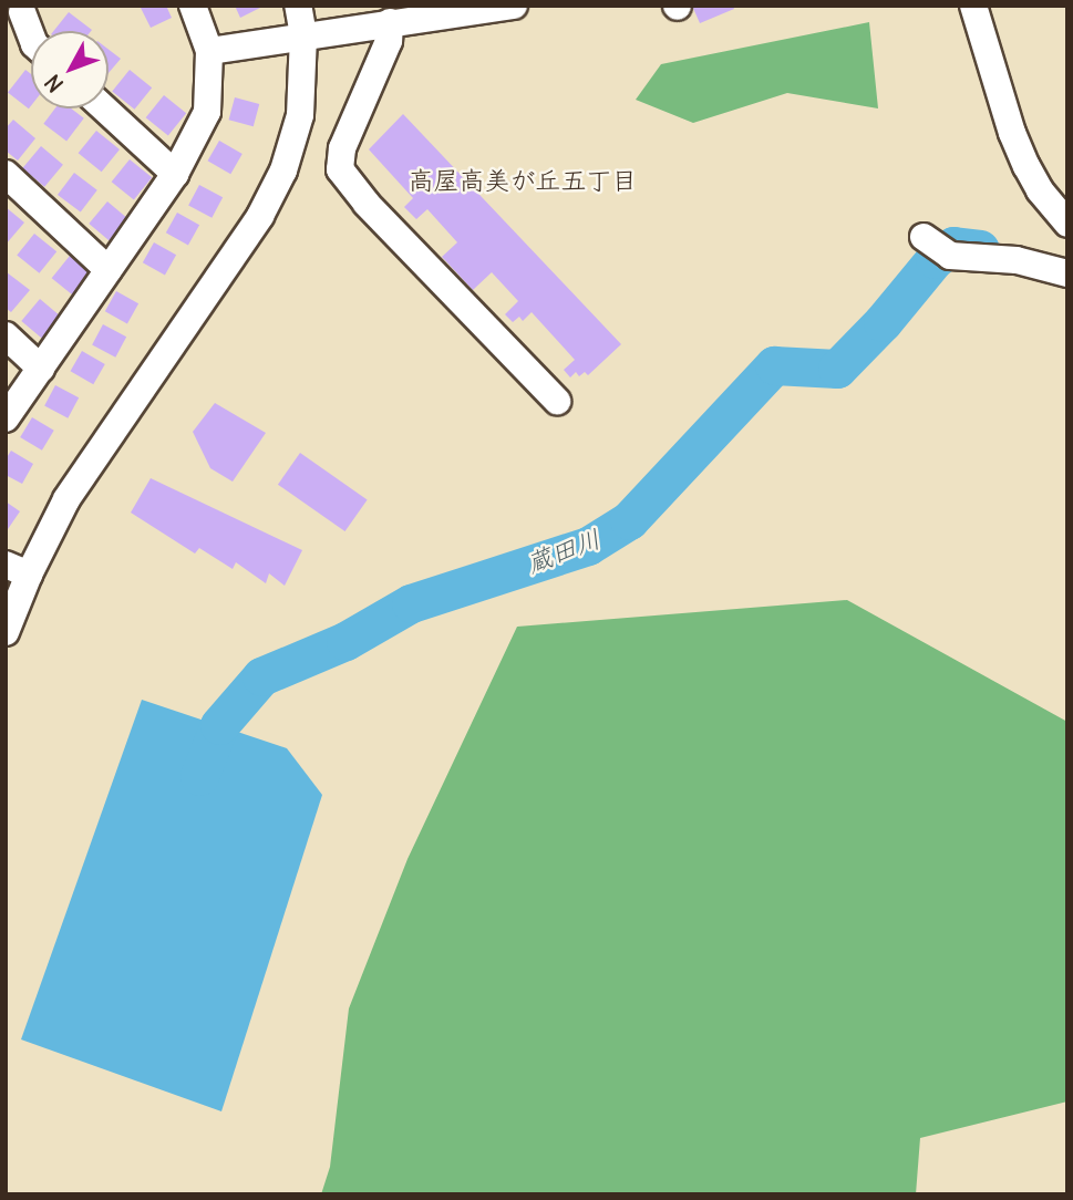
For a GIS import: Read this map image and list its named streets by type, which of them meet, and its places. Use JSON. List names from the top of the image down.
{
  "districts": ["高屋高美が丘五丁目"],
  "water": ["蔵田川"],
  "north": "bottom left"
}
